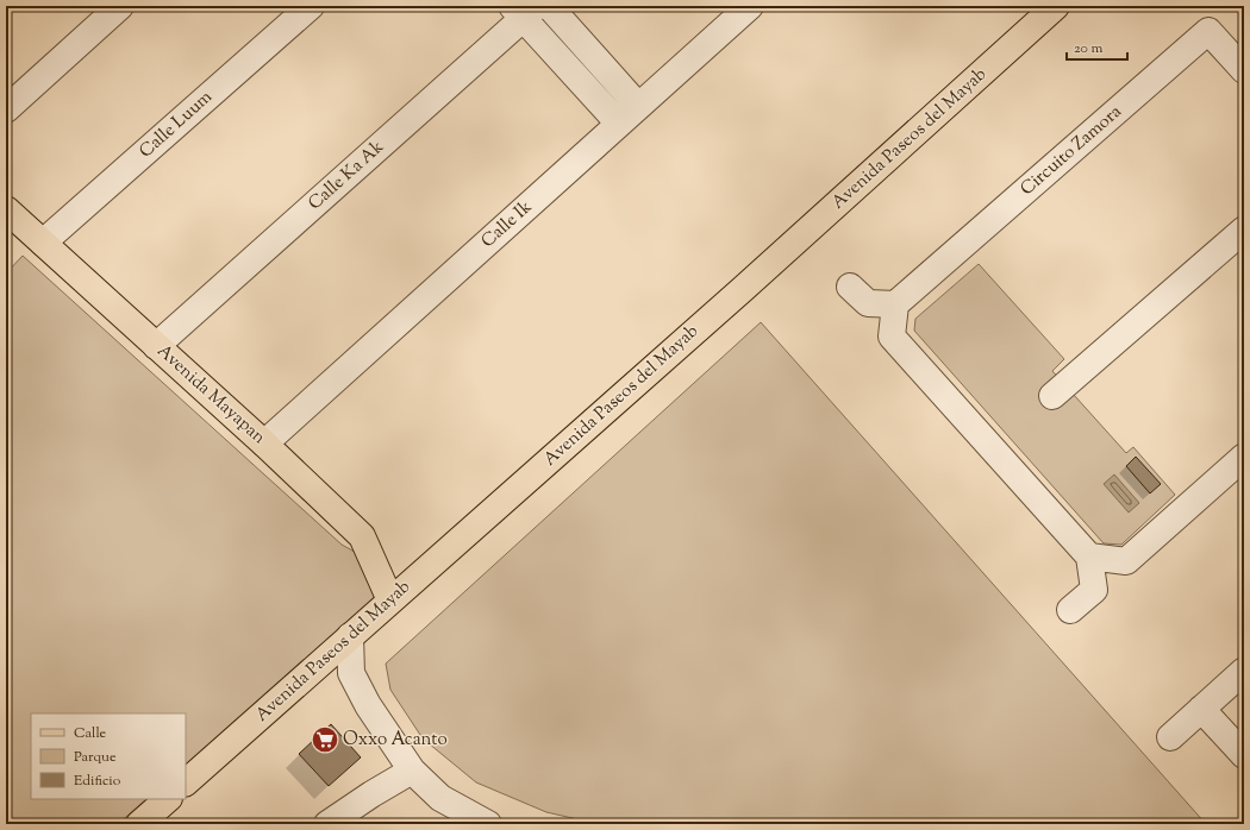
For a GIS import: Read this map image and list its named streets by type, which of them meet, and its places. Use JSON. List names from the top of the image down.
{
  "streets": {
    "main road": ["Avenida Paseos del Mayab", "Avenida Mayapan"],
    "street": [
      "Calle Luum",
      "Circuito Zamora",
      "Calle Ka Ak",
      "Calle Ik"
    ]
  },
  "crossings": [
    ["Calle Luum", "Avenida Mayapan"],
    ["Avenida Paseos del Mayab", "Avenida Mayapan"],
    ["Calle Ka Ak", "Avenida Mayapan"],
    ["Calle Ik", "Avenida Mayapan"]
  ],
  "places": {
    "supermarket": ["Oxxo Acanto"]
  },
  "legend": ["Calle", "Parque", "Edificio"],
  "scale_bar": "20 m"
}
